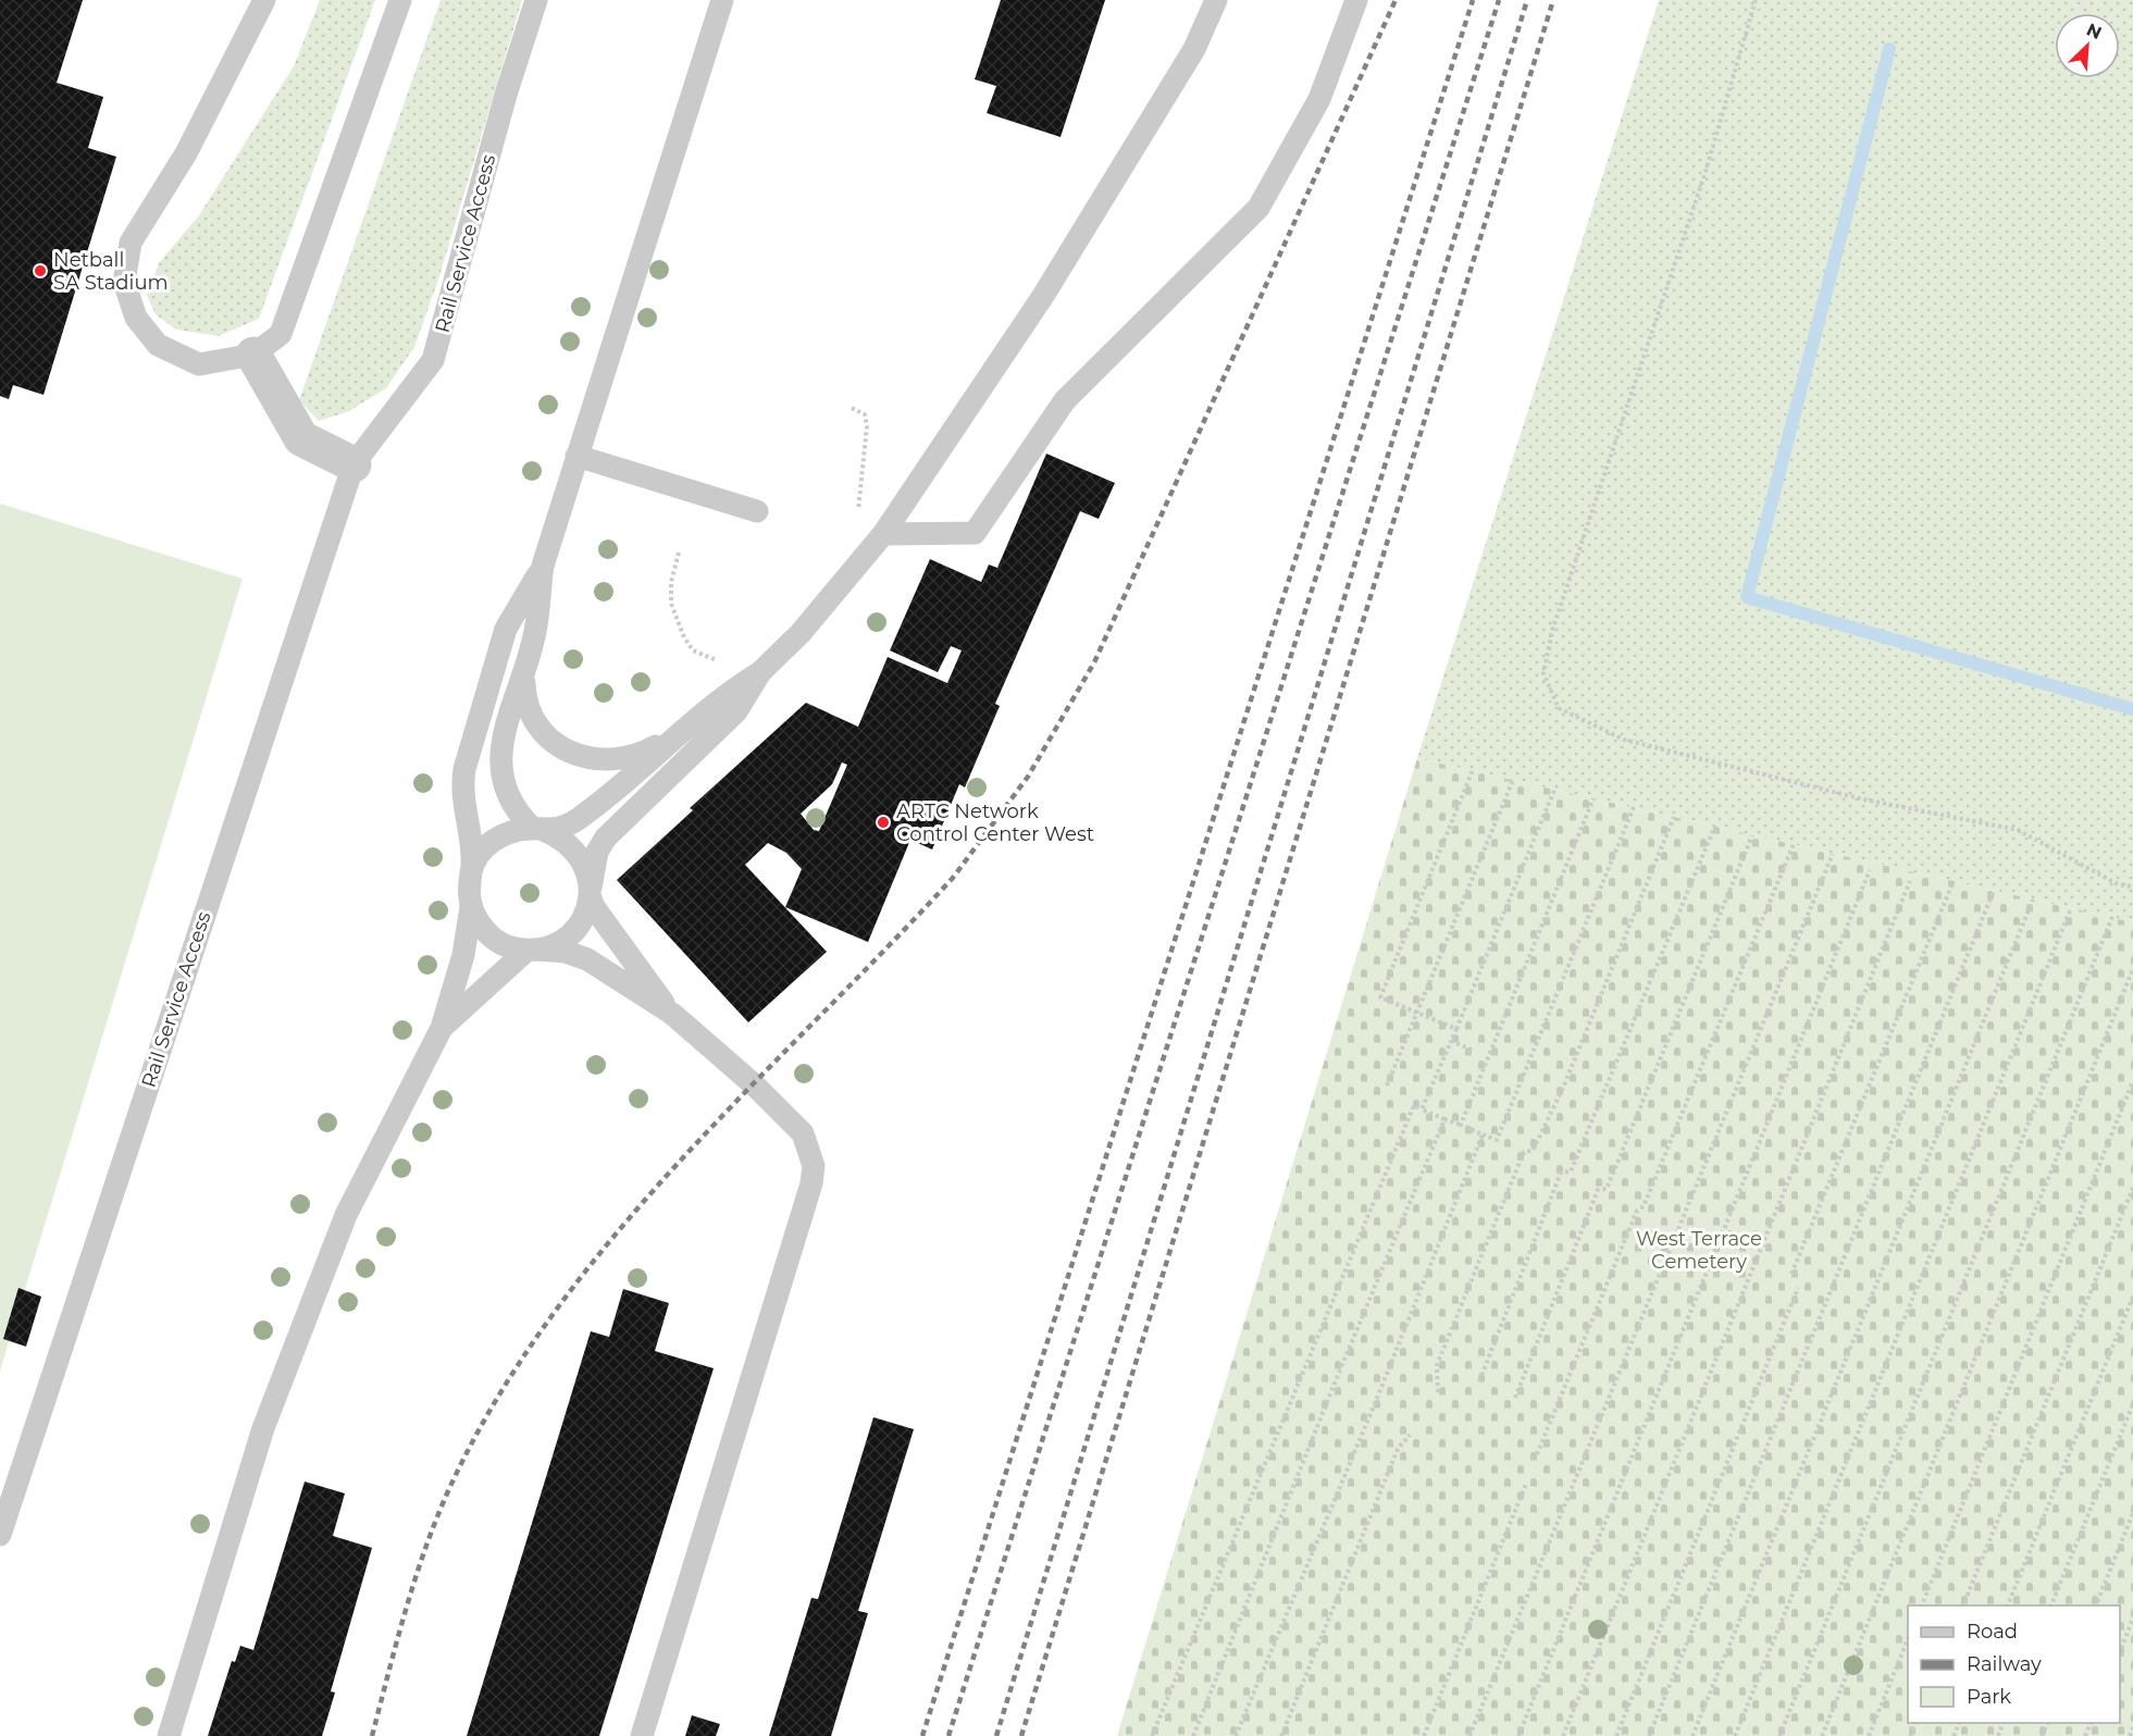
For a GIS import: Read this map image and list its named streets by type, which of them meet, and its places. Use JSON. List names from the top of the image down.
{
  "streets": {
    "lane": ["Rail Service Access"]
  },
  "parks": ["West Terrace Cemetery"],
  "places": ["Netball SA Stadium", "ARTC Network Control Center West"],
  "legend": ["Road", "Railway", "Park"],
  "north": "top right"
}
